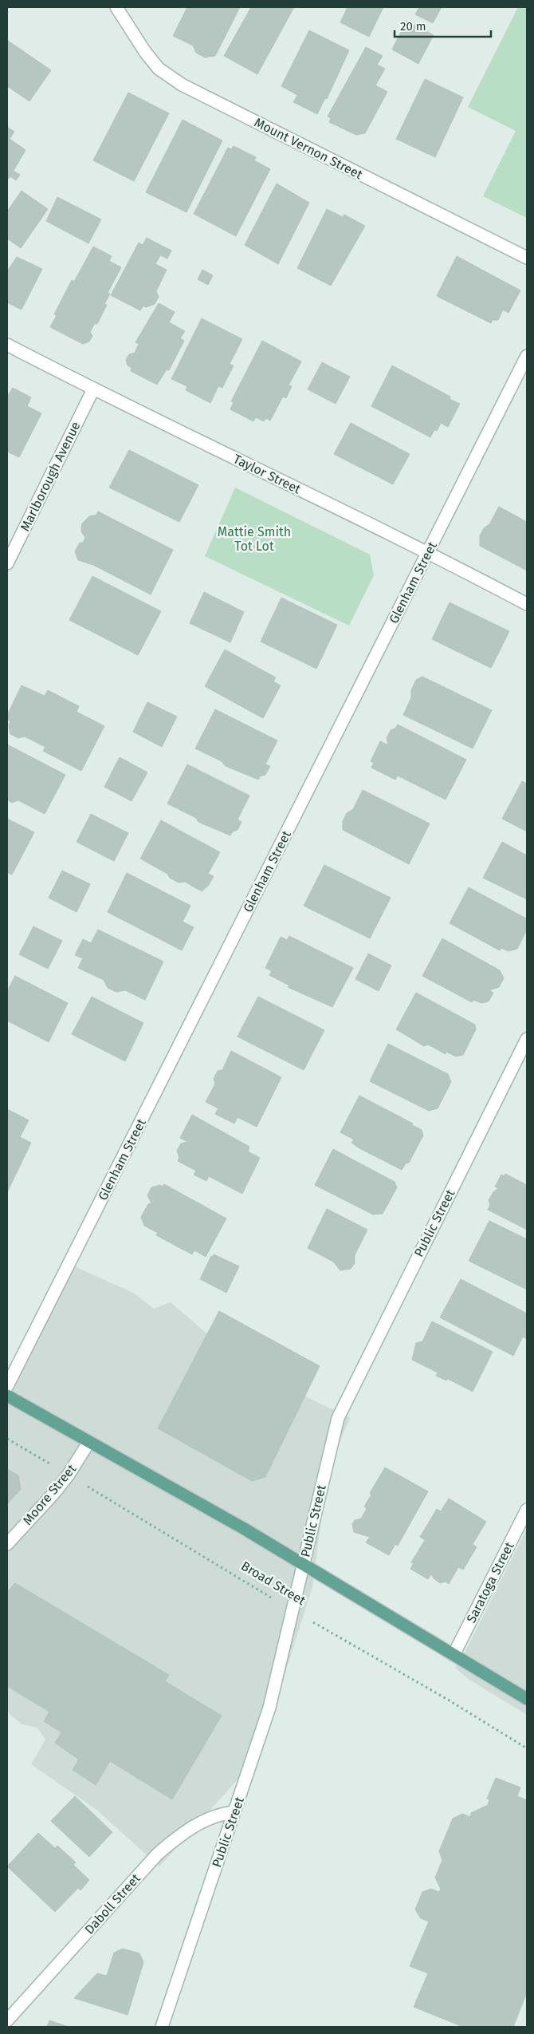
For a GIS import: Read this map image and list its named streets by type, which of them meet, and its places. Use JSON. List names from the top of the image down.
{
  "streets": {
    "street": [
      "Mount Vernon Street",
      "Taylor Street",
      "Marlborough Avenue",
      "Glenham Street",
      "Public Street",
      "Moore Street",
      "Saratoga Street",
      "Daboll Street"
    ],
    "path": ["Broad Street"]
  },
  "crossings": [
    ["Taylor Street", "Marlborough Avenue"],
    ["Taylor Street", "Glenham Street"],
    ["Public Street", "Broad Street"],
    ["Public Street", "Daboll Street"],
    ["Moore Street", "Broad Street"]
  ],
  "parks": ["Mattie Smith Tot Lot"],
  "scale_bar": "20 m"
}
